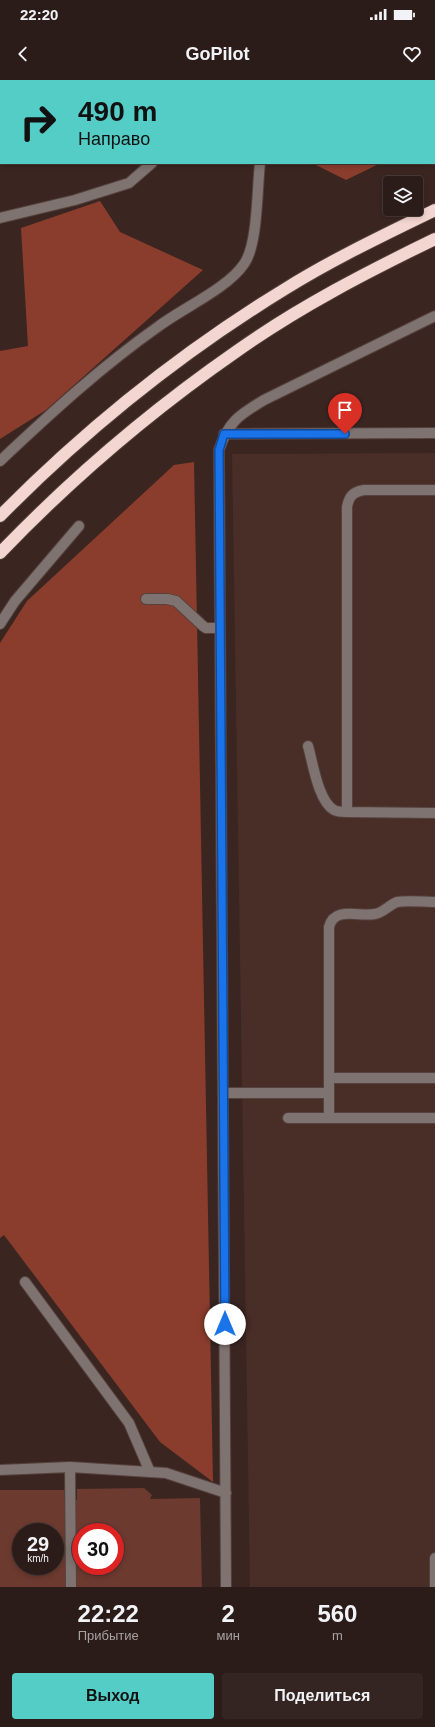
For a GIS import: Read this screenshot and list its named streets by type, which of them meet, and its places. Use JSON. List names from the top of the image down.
{
  "page": {
    "status": "22:20",
    "header": "GoPilot",
    "turn": ["490 m", "Направо"],
    "speed": "29 km/h",
    "limit": "30",
    "eta": [
      "22:22",
      "Прибытие",
      "2",
      "мин",
      "560",
      "m"
    ],
    "buttons": ["Выход", "Поделиться"]
  }
}
